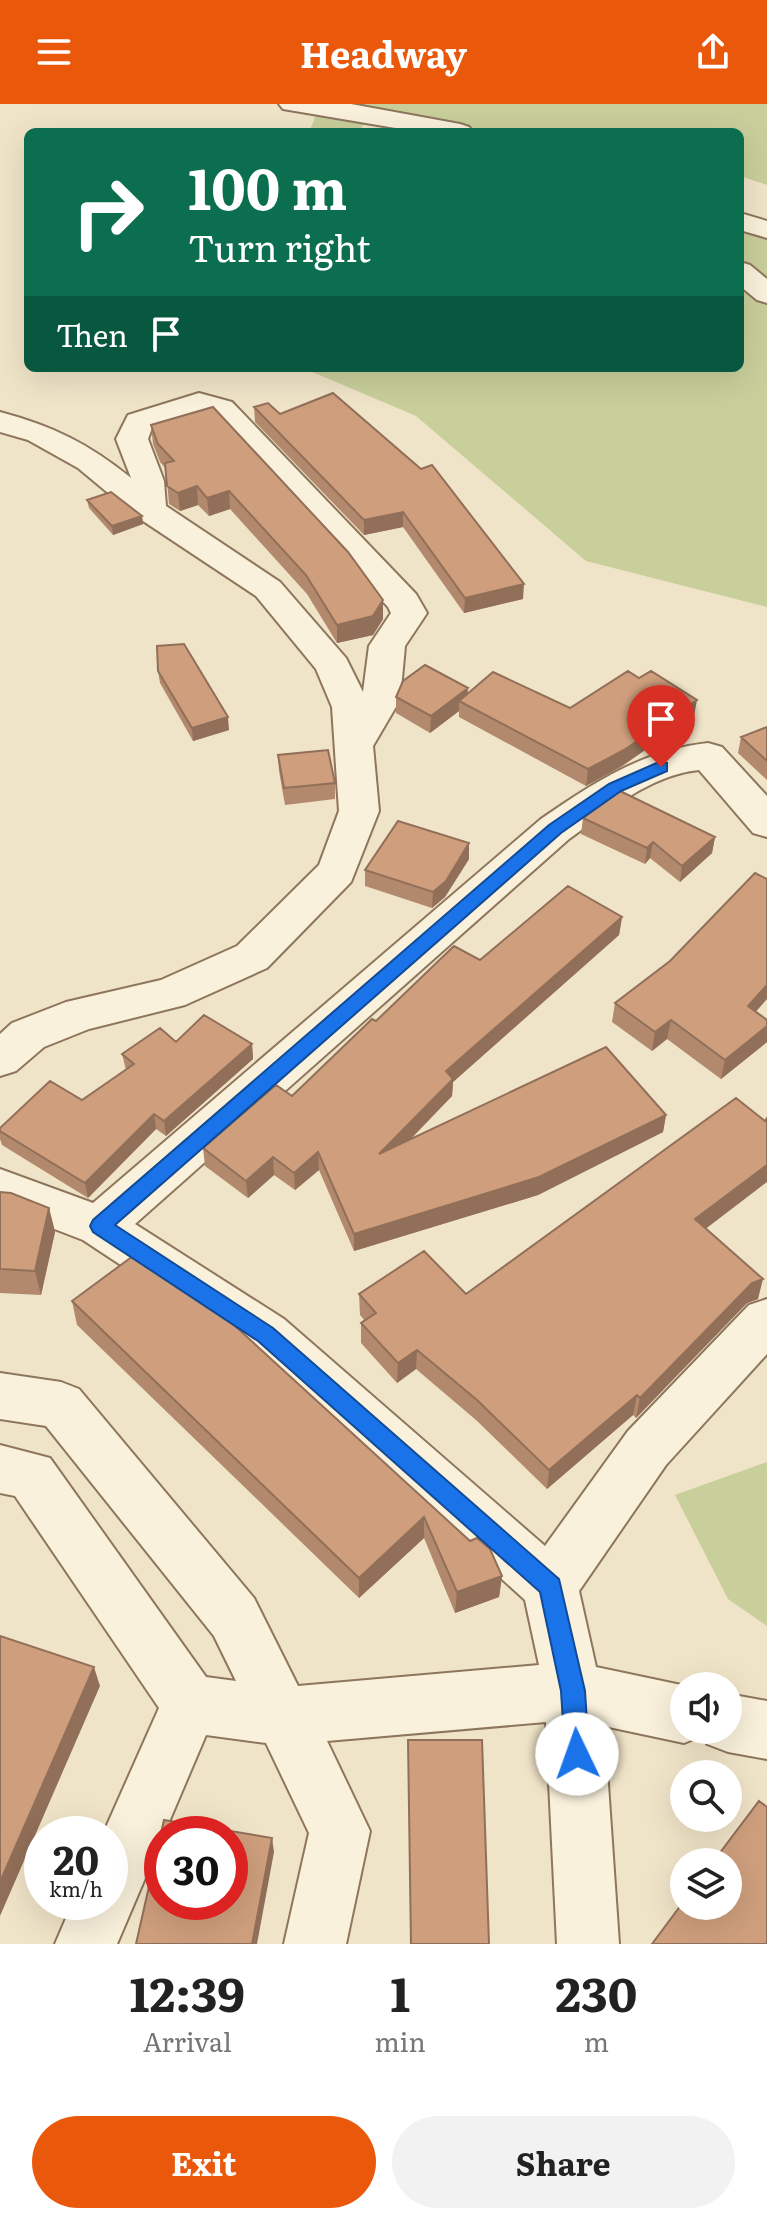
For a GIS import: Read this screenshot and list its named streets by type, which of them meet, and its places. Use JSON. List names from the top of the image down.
{
  "page": {
    "header": "Headway",
    "turn": ["100 m", "Turn right"],
    "then": "Then",
    "speed": "20 km/h",
    "limit": "30",
    "eta": [
      "12:39",
      "Arrival",
      "1",
      "min",
      "230",
      "m"
    ],
    "buttons": ["Exit", "Share"]
  }
}
